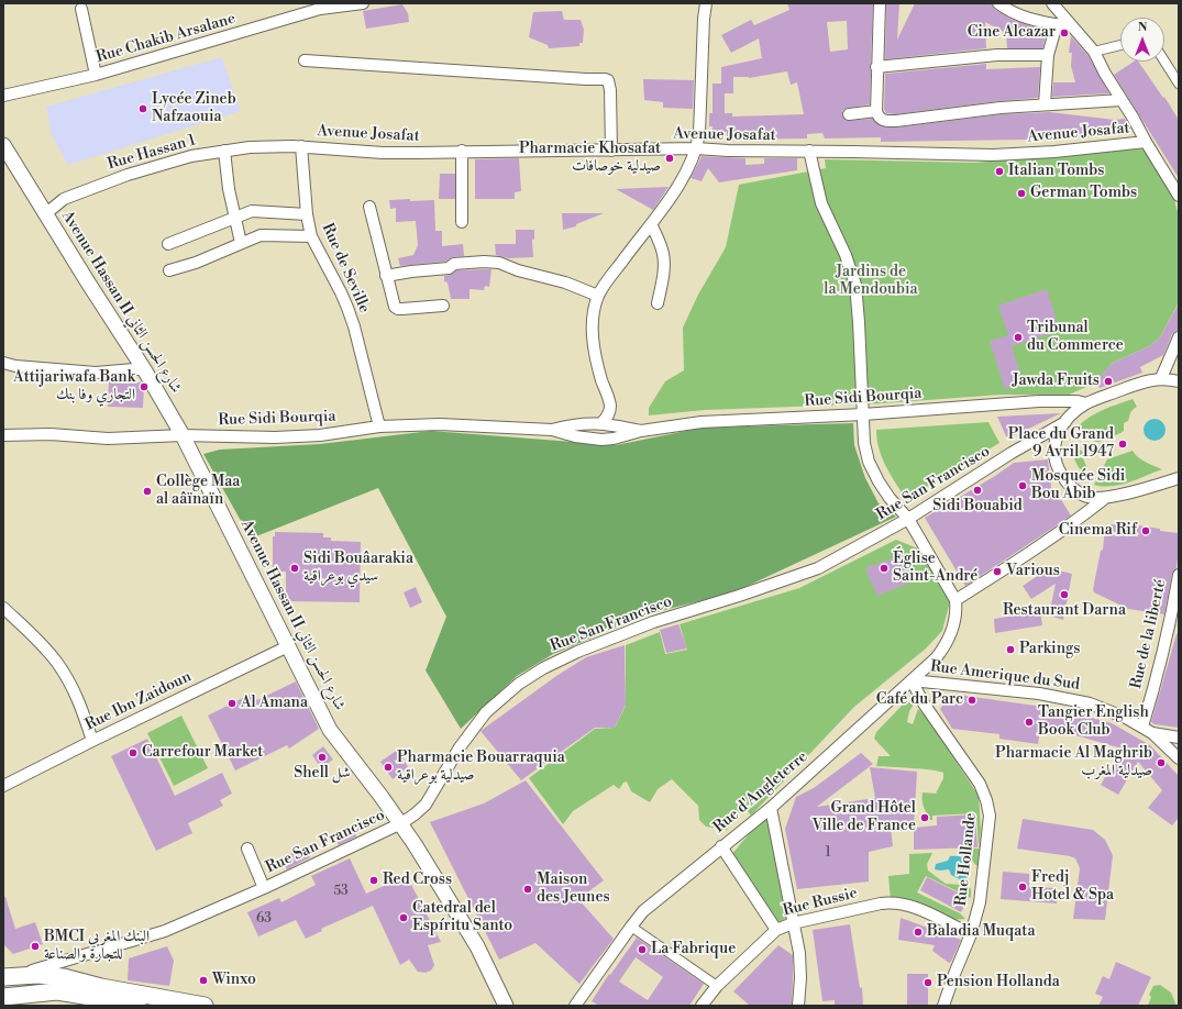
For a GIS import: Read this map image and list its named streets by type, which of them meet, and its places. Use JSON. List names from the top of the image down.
{
  "streets": {
    "street": [
      "Rue Chakib Arsalane",
      "Avenue Josafat",
      "Rue Hassan 1",
      "Rue de Seville",
      "Avenue Hassan II شارع الحسن الثاني",
      "Rue Sidi Bourqia",
      "Rue San Francisco",
      "Rue de la liberté",
      "Rue Amerique du Sud",
      "Rue Ibn Zaidoun",
      "Rue d'Angleterre",
      "Rue Hollande",
      "Rue Russie"
    ]
  },
  "crossings": [
    ["Avenue Josafat", "Rue Hassan 1"],
    ["Avenue Josafat", "Rue de Seville"],
    ["Rue Hassan 1", "Rue de Seville"],
    ["Rue Hassan 1", "Avenue Hassan II شارع الحسن الثاني"],
    ["Rue de Seville", "Rue Sidi Bourqia"],
    ["Avenue Hassan II شارع الحسن الثاني", "Rue Sidi Bourqia"],
    ["Avenue Hassan II شارع الحسن الثاني", "Rue San Francisco"],
    ["Avenue Hassan II شارع الحسن الثاني", "Rue Ibn Zaidoun"],
    ["Rue de la liberté", "Rue Amerique du Sud"],
    ["Rue Amerique du Sud", "Rue d'Angleterre"],
    ["Rue Amerique du Sud", "Rue Hollande"],
    ["Rue d'Angleterre", "Rue Hollande"],
    ["Rue Hollande", "Rue Russie"]
  ],
  "parks": ["Jardins de la Mendoubia"],
  "places": [
    "Cine Alcazar",
    "Lycée Zineb Nafzaouia",
    "Pharmacie Khosafat صيدلية خوصافات",
    "Italian Tombs",
    "German Tombs",
    "Tribunal du Commerce",
    "Jawda Fruits",
    "Attijariwafa Bank التجاري وفا بنك",
    "Place du Grand 9 Avril 1947",
    "Mosquée Sidi Bou Abib",
    "Sidi Bouabid",
    "Collège Maa al aâïnaïn",
    "Cinema Rif",
    "Sidi Bouâarakia سيدي بوعراقية",
    "Église Saint-André",
    "Various",
    "Restaurant Darna",
    "Parkings",
    "Café du Parc",
    "Al Amana",
    "Tangier English Book Club",
    "Carrefour Market",
    "Shell شل",
    "Pharmacie Al Maghrib صيدلية المغرب",
    "Pharmacie Bouarraquia صيدلية بوعراقية",
    "Grand Hôtel Ville de France",
    "Red Cross",
    "Fredj Hotel & Spa",
    "Maison des Jeunes",
    "Catedral del Espíritu Santo",
    "Baladia Muqata",
    "BMCI البنك المغربي للتجارة والصناعة",
    "La Fabrique",
    "Winxo",
    "Pension Hollanda"
  ],
  "house_numbers": ["1", "53", "63"],
  "north": "top"
}
